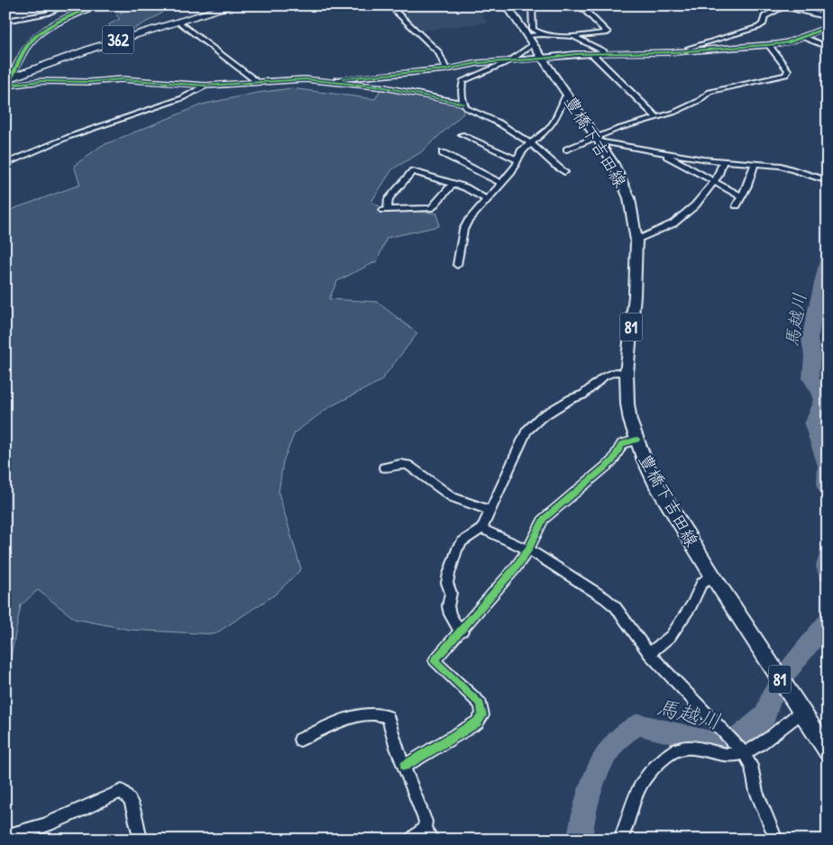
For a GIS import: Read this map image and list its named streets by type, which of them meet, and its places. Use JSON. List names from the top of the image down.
{
  "streets": {
    "highway": ["362"],
    "main road": ["豊橋下吉田線", "81"]
  },
  "water": ["馬越川"]
}
